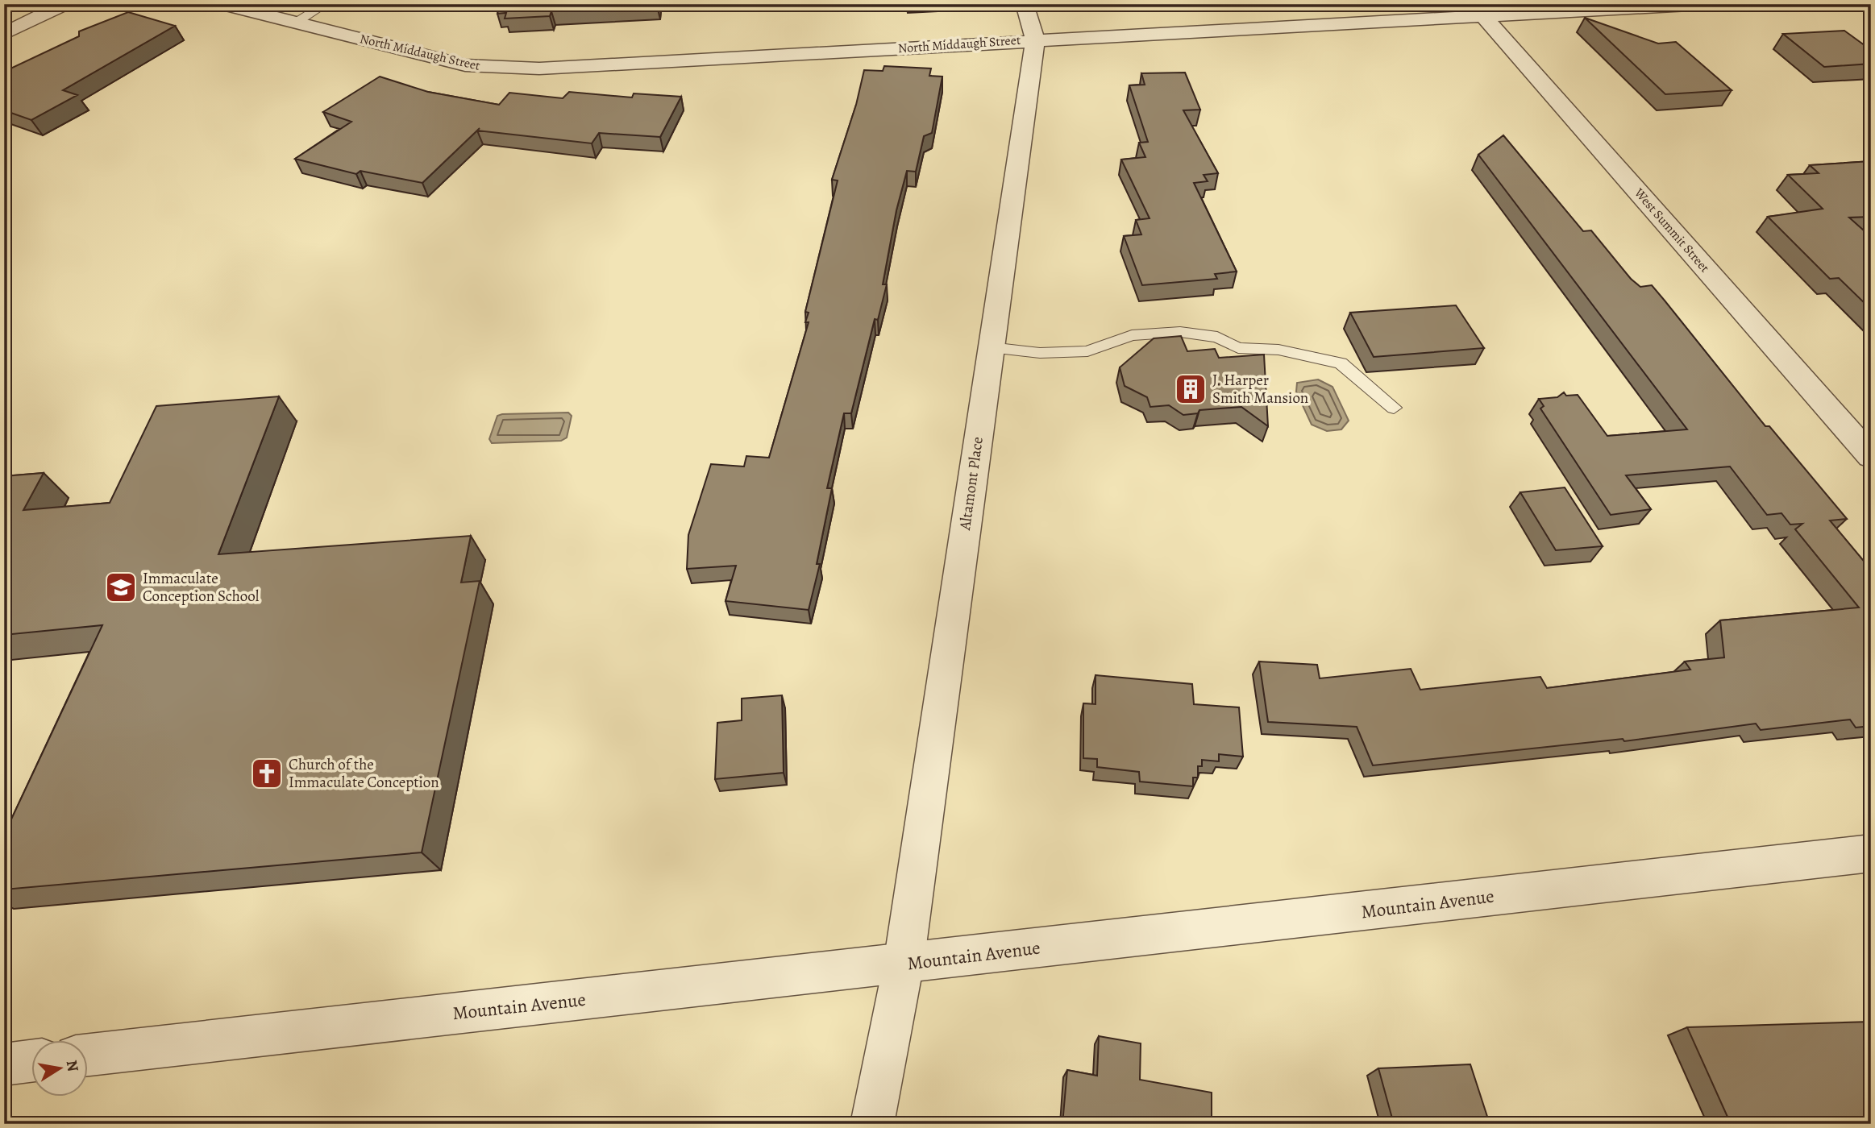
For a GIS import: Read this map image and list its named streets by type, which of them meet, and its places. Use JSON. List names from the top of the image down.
{
  "streets": {
    "street": [
      "North Middaugh Street",
      "West Summit Street",
      "Altamont Place",
      "Mountain Avenue"
    ]
  },
  "crossings": [
    ["North Middaugh Street", "West Summit Street"],
    ["North Middaugh Street", "Altamont Place"],
    ["Altamont Place", "Mountain Avenue"]
  ],
  "places": {
    "building": ["J. Harper Smith Mansion"],
    "school or university": ["Immaculate Conception School"],
    "church": ["Church of the Immaculate Conception"]
  },
  "north": "right"
}
